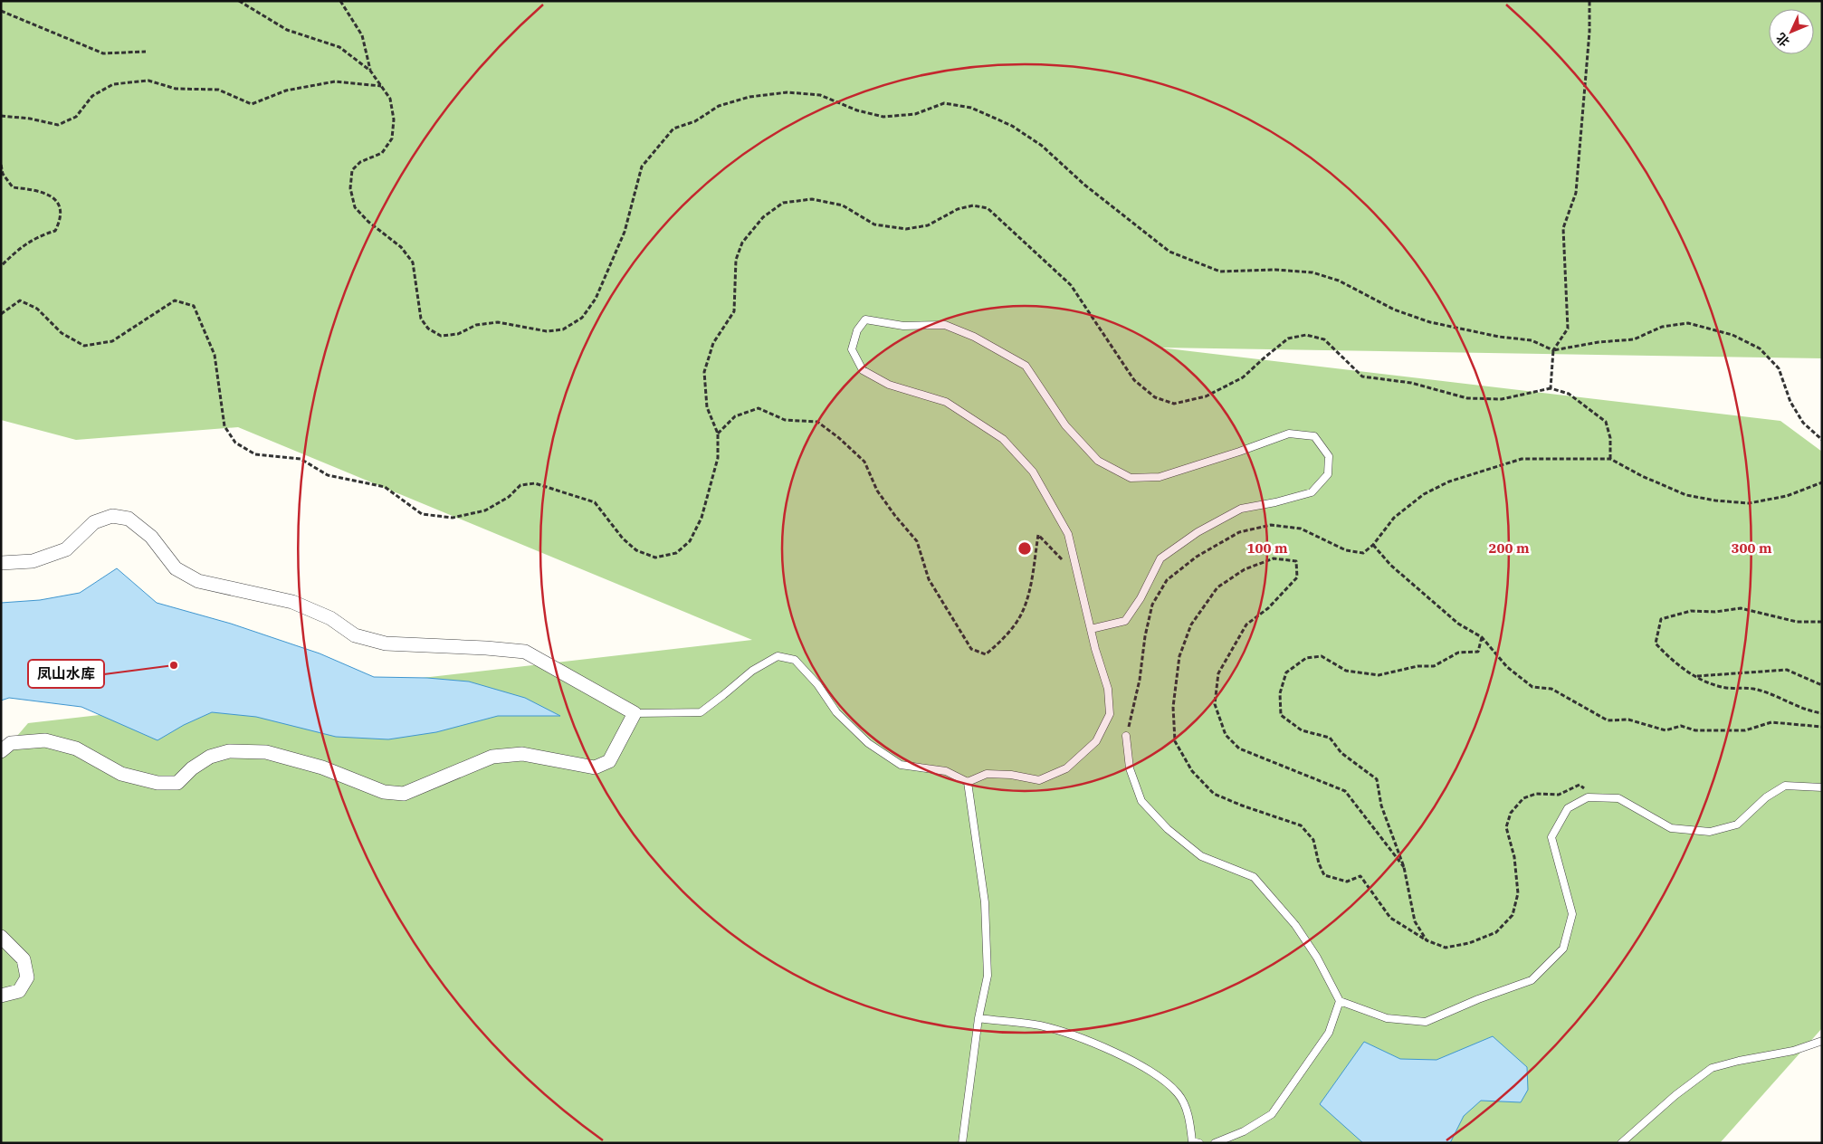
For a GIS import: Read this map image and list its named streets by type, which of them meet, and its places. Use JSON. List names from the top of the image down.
{
  "places": ["凤山水库"],
  "north": "bottom left",
  "rings": ["100 m", "200 m", "300 m"]
}
